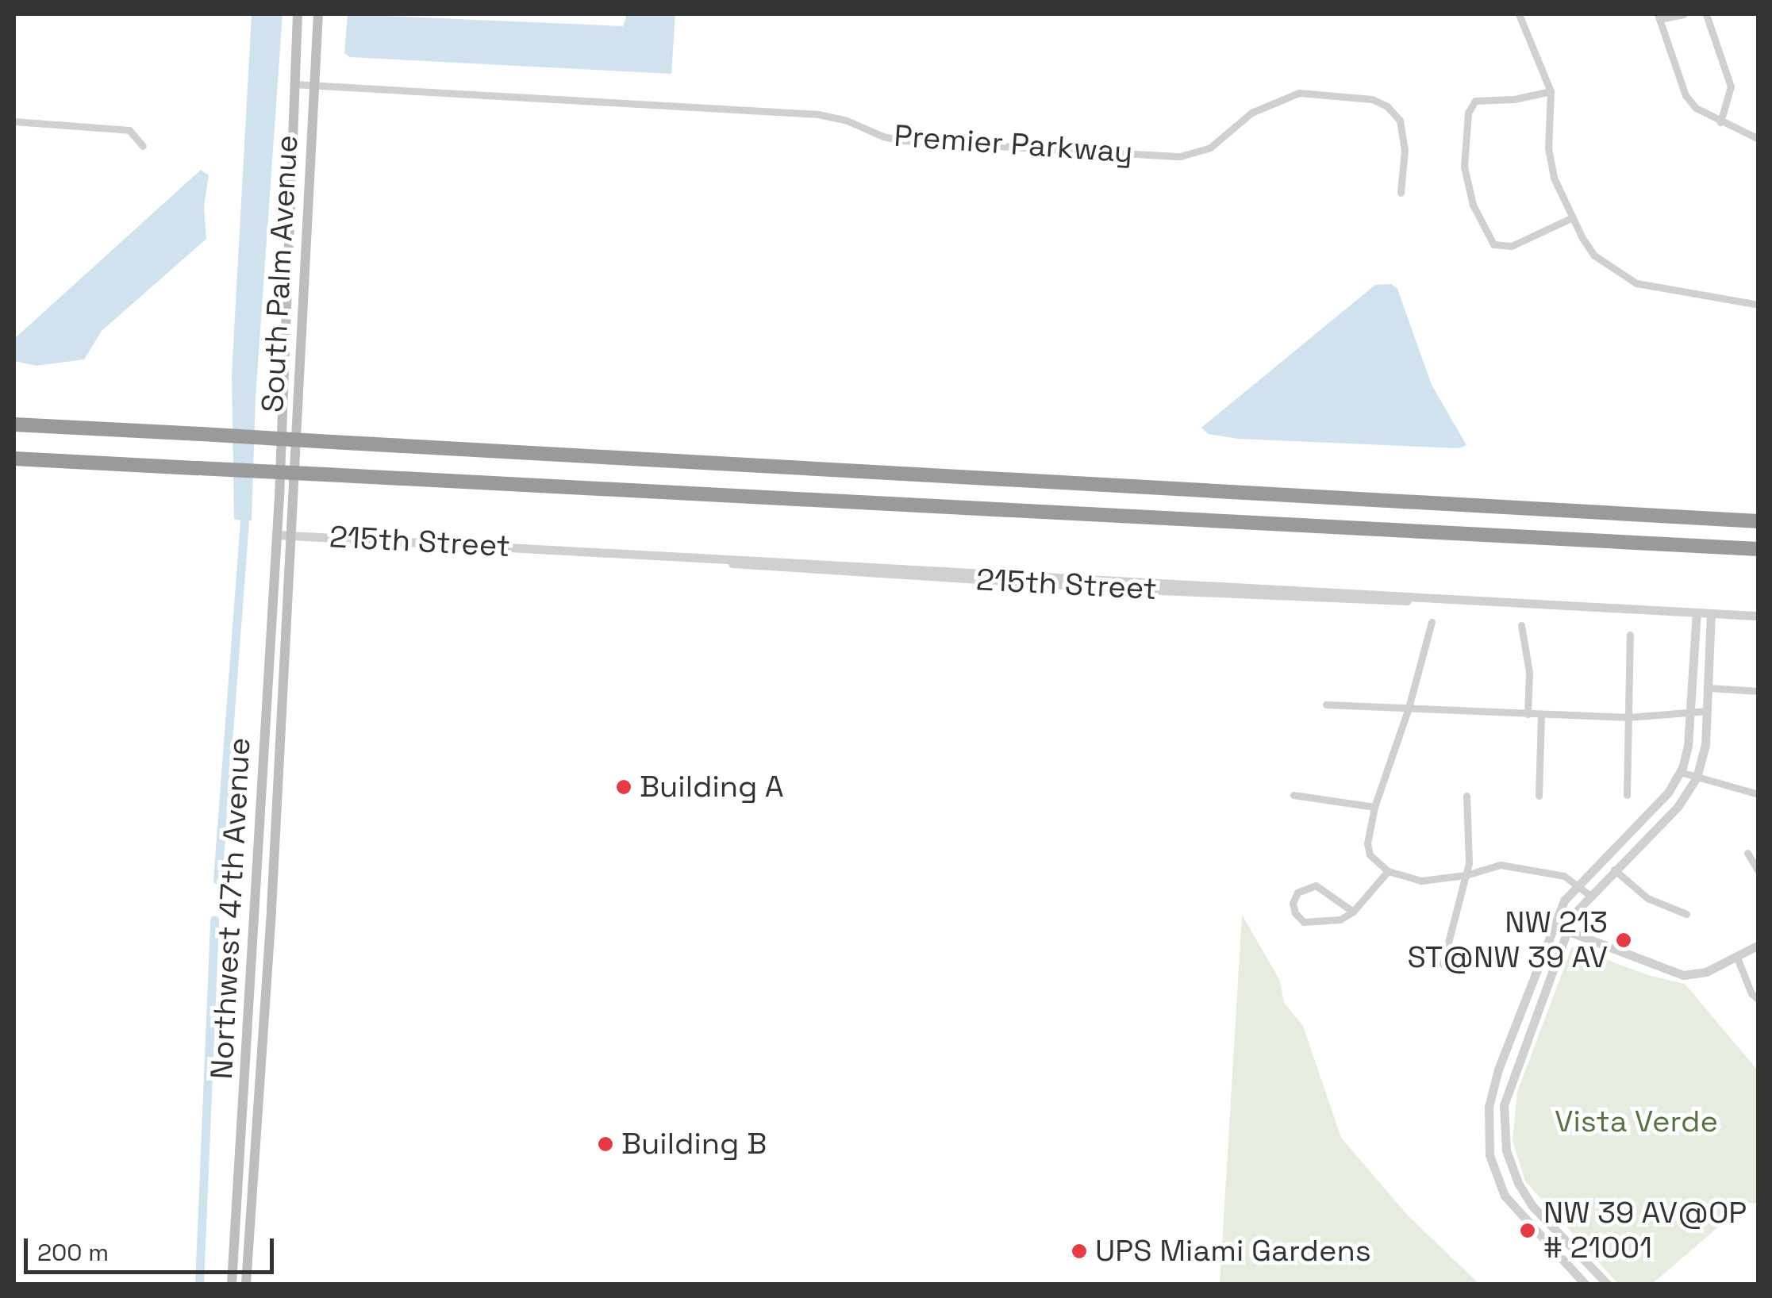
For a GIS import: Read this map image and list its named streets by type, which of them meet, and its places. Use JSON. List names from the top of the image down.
{
  "streets": {
    "main road": ["South Palm Avenue", "Northwest 47th Avenue"],
    "street": ["Premier Parkway", "215th Street"]
  },
  "crossings": [
    ["Premier Parkway", "South Palm Avenue"],
    ["South Palm Avenue", "215th Street"],
    ["South Palm Avenue", "Northwest 47th Avenue"],
    ["215th Street", "Northwest 47th Avenue"]
  ],
  "parks": ["Vista Verde"],
  "places": [
    "Building A",
    "NW 213 ST@NW 39 AV",
    "Building B",
    "NW 39 AV@OP # 21001",
    "UPS Miami Gardens"
  ],
  "scale_bar": "200 m"
}
